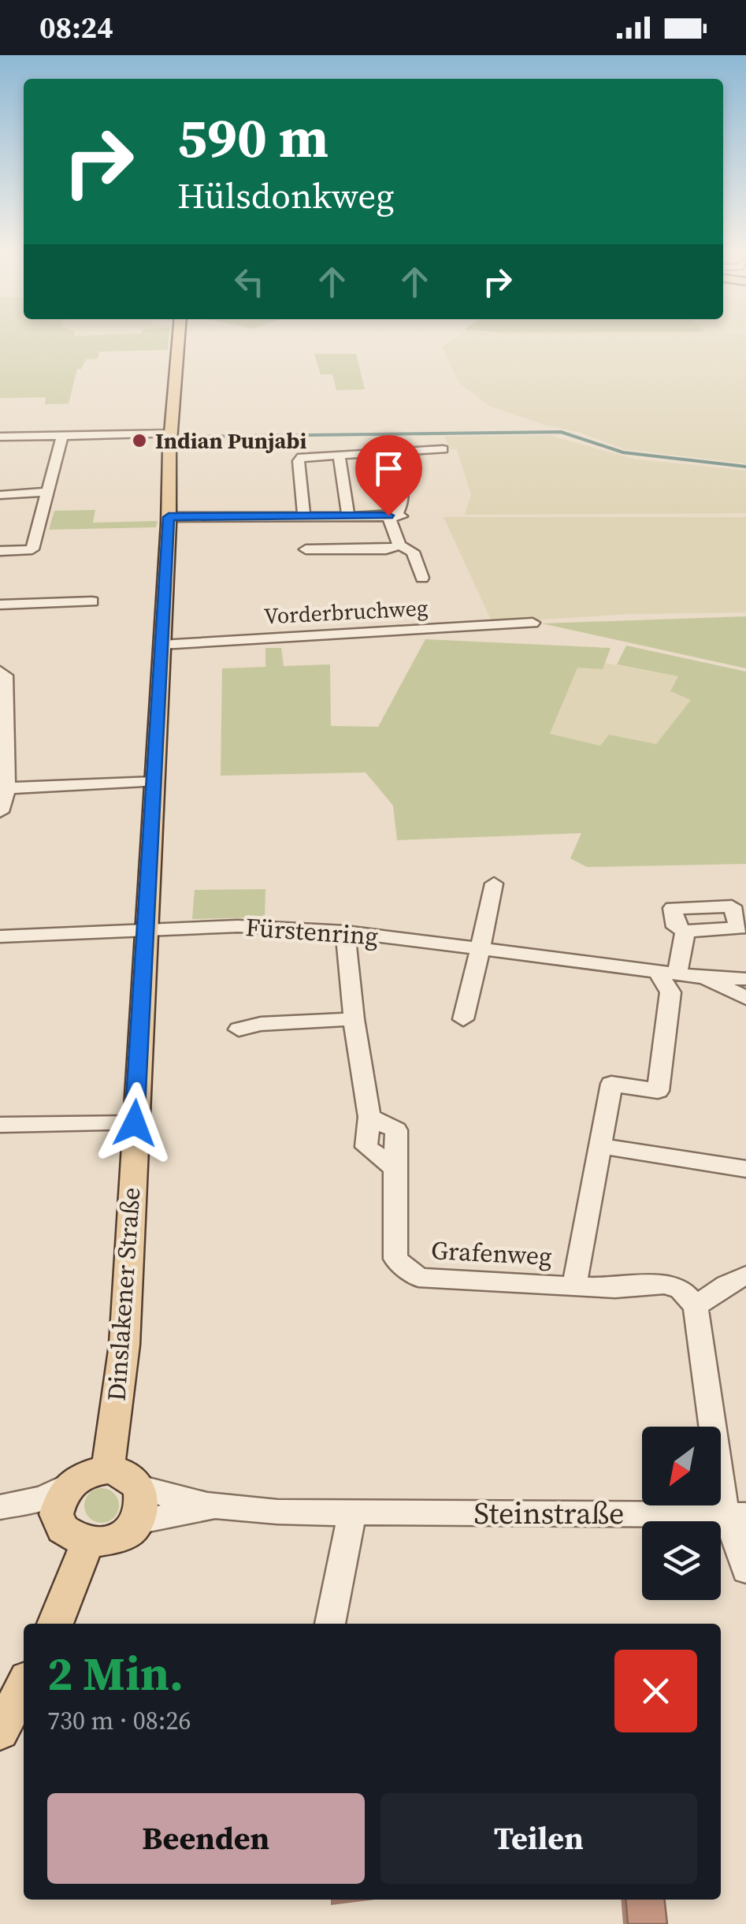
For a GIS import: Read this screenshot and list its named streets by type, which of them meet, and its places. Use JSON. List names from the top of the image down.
{
  "streets": {
    "main road": ["Dinslakener Straße"],
    "street": [
      "Vorderbruchweg",
      "Fürstenring",
      "Grafenweg",
      "Steinstraße"
    ]
  },
  "crossings": [
    ["Vorderbruchweg", "Dinslakener Straße"],
    ["Fürstenring", "Grafenweg"],
    ["Fürstenring", "Dinslakener Straße"],
    ["Dinslakener Straße", "Steinstraße"]
  ],
  "places": ["Indian Punjabi"],
  "north": "bottom left",
  "page": {
    "status": "08:24",
    "turn": ["590 m", "Hülsdonkweg"],
    "heading": ["2 Min.", "730 m · 08:26"],
    "buttons": ["Beenden", "Teilen"]
  }
}
